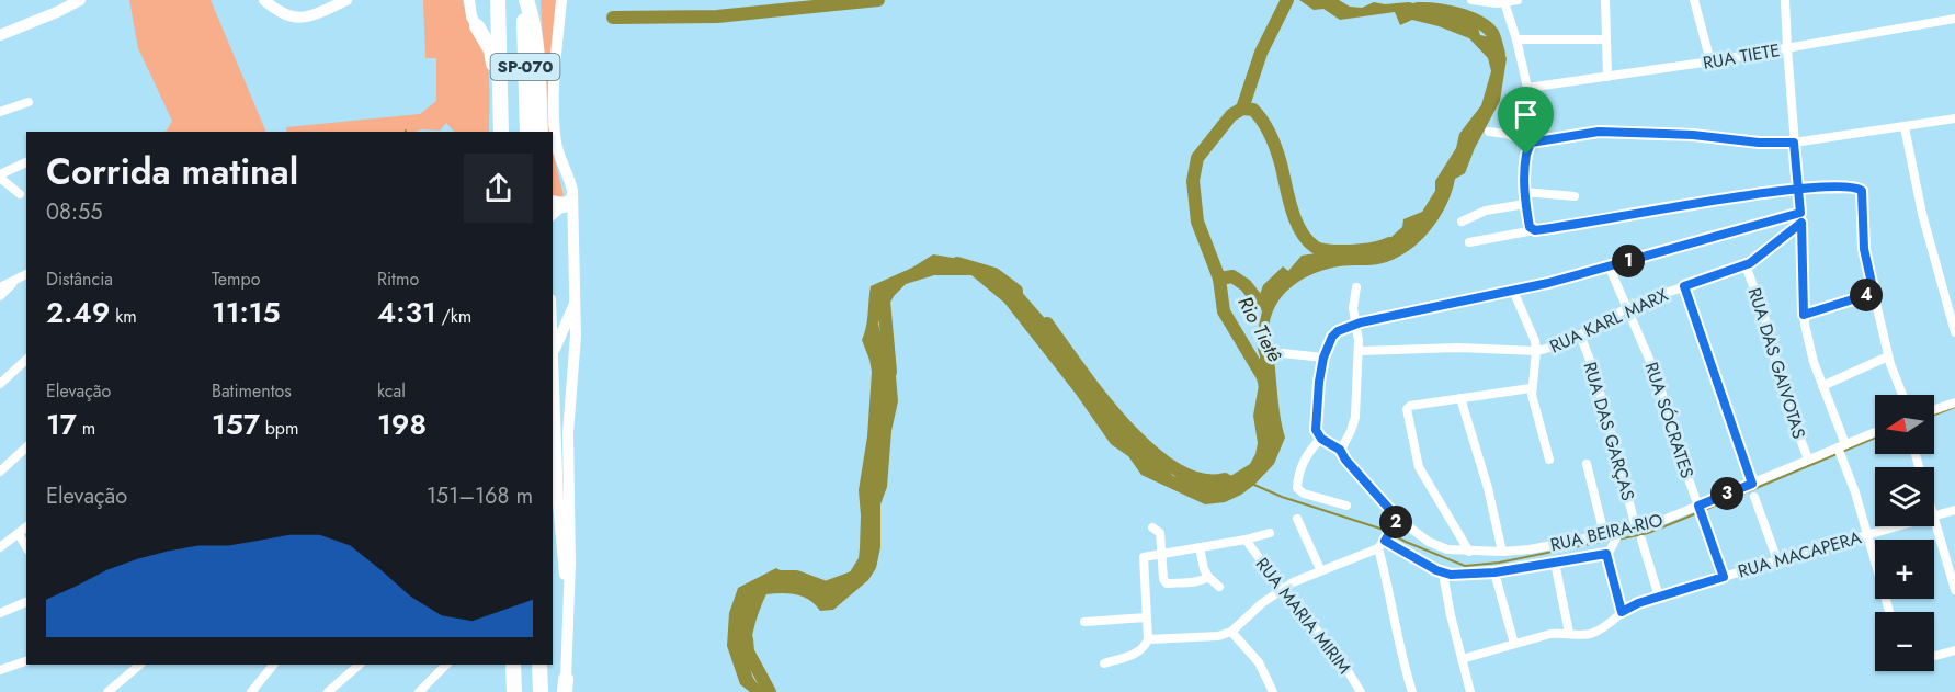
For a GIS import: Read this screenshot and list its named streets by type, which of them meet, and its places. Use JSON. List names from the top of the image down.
{
  "streets": {
    "highway": ["SP-070"],
    "street": [
      "RUA TIETE",
      "RUA KARL MARX",
      "RUA DAS GAIVOTAS",
      "RUA SÓCRATES",
      "RUA DAS GARÇAS",
      "RUA BEIRA-RIO",
      "RUA MACAPERA",
      "RUA MARIA MIRIM"
    ]
  },
  "crossings": [
    ["RUA KARL MARX", "RUA DAS GAIVOTAS"],
    ["RUA KARL MARX", "RUA SÓCRATES"],
    ["RUA KARL MARX", "RUA DAS GARÇAS"],
    ["RUA DAS GAIVOTAS", "RUA BEIRA-RIO"],
    ["RUA SÓCRATES", "RUA BEIRA-RIO"],
    ["RUA SÓCRATES", "RUA MACAPERA"],
    ["RUA DAS GARÇAS", "RUA BEIRA-RIO"]
  ],
  "water": ["Rio Tietê"],
  "north": "left",
  "page": {
    "heading": ["Corrida matinal", "08:55"],
    "stats": [
      ["Distância", "2.49 km"],
      ["Tempo", "11:15"],
      ["Ritmo", "4:31 /km"],
      ["Elevação", "17 m"],
      ["Batimentos", "157 bpm"],
      ["kcal", "198"]
    ],
    "pins": [
      "1",
      "4",
      "3",
      "2"
    ],
    "map_buttons": ["+", "−"],
    "chart": ["Elevação", "151–168 m"]
  }
}
